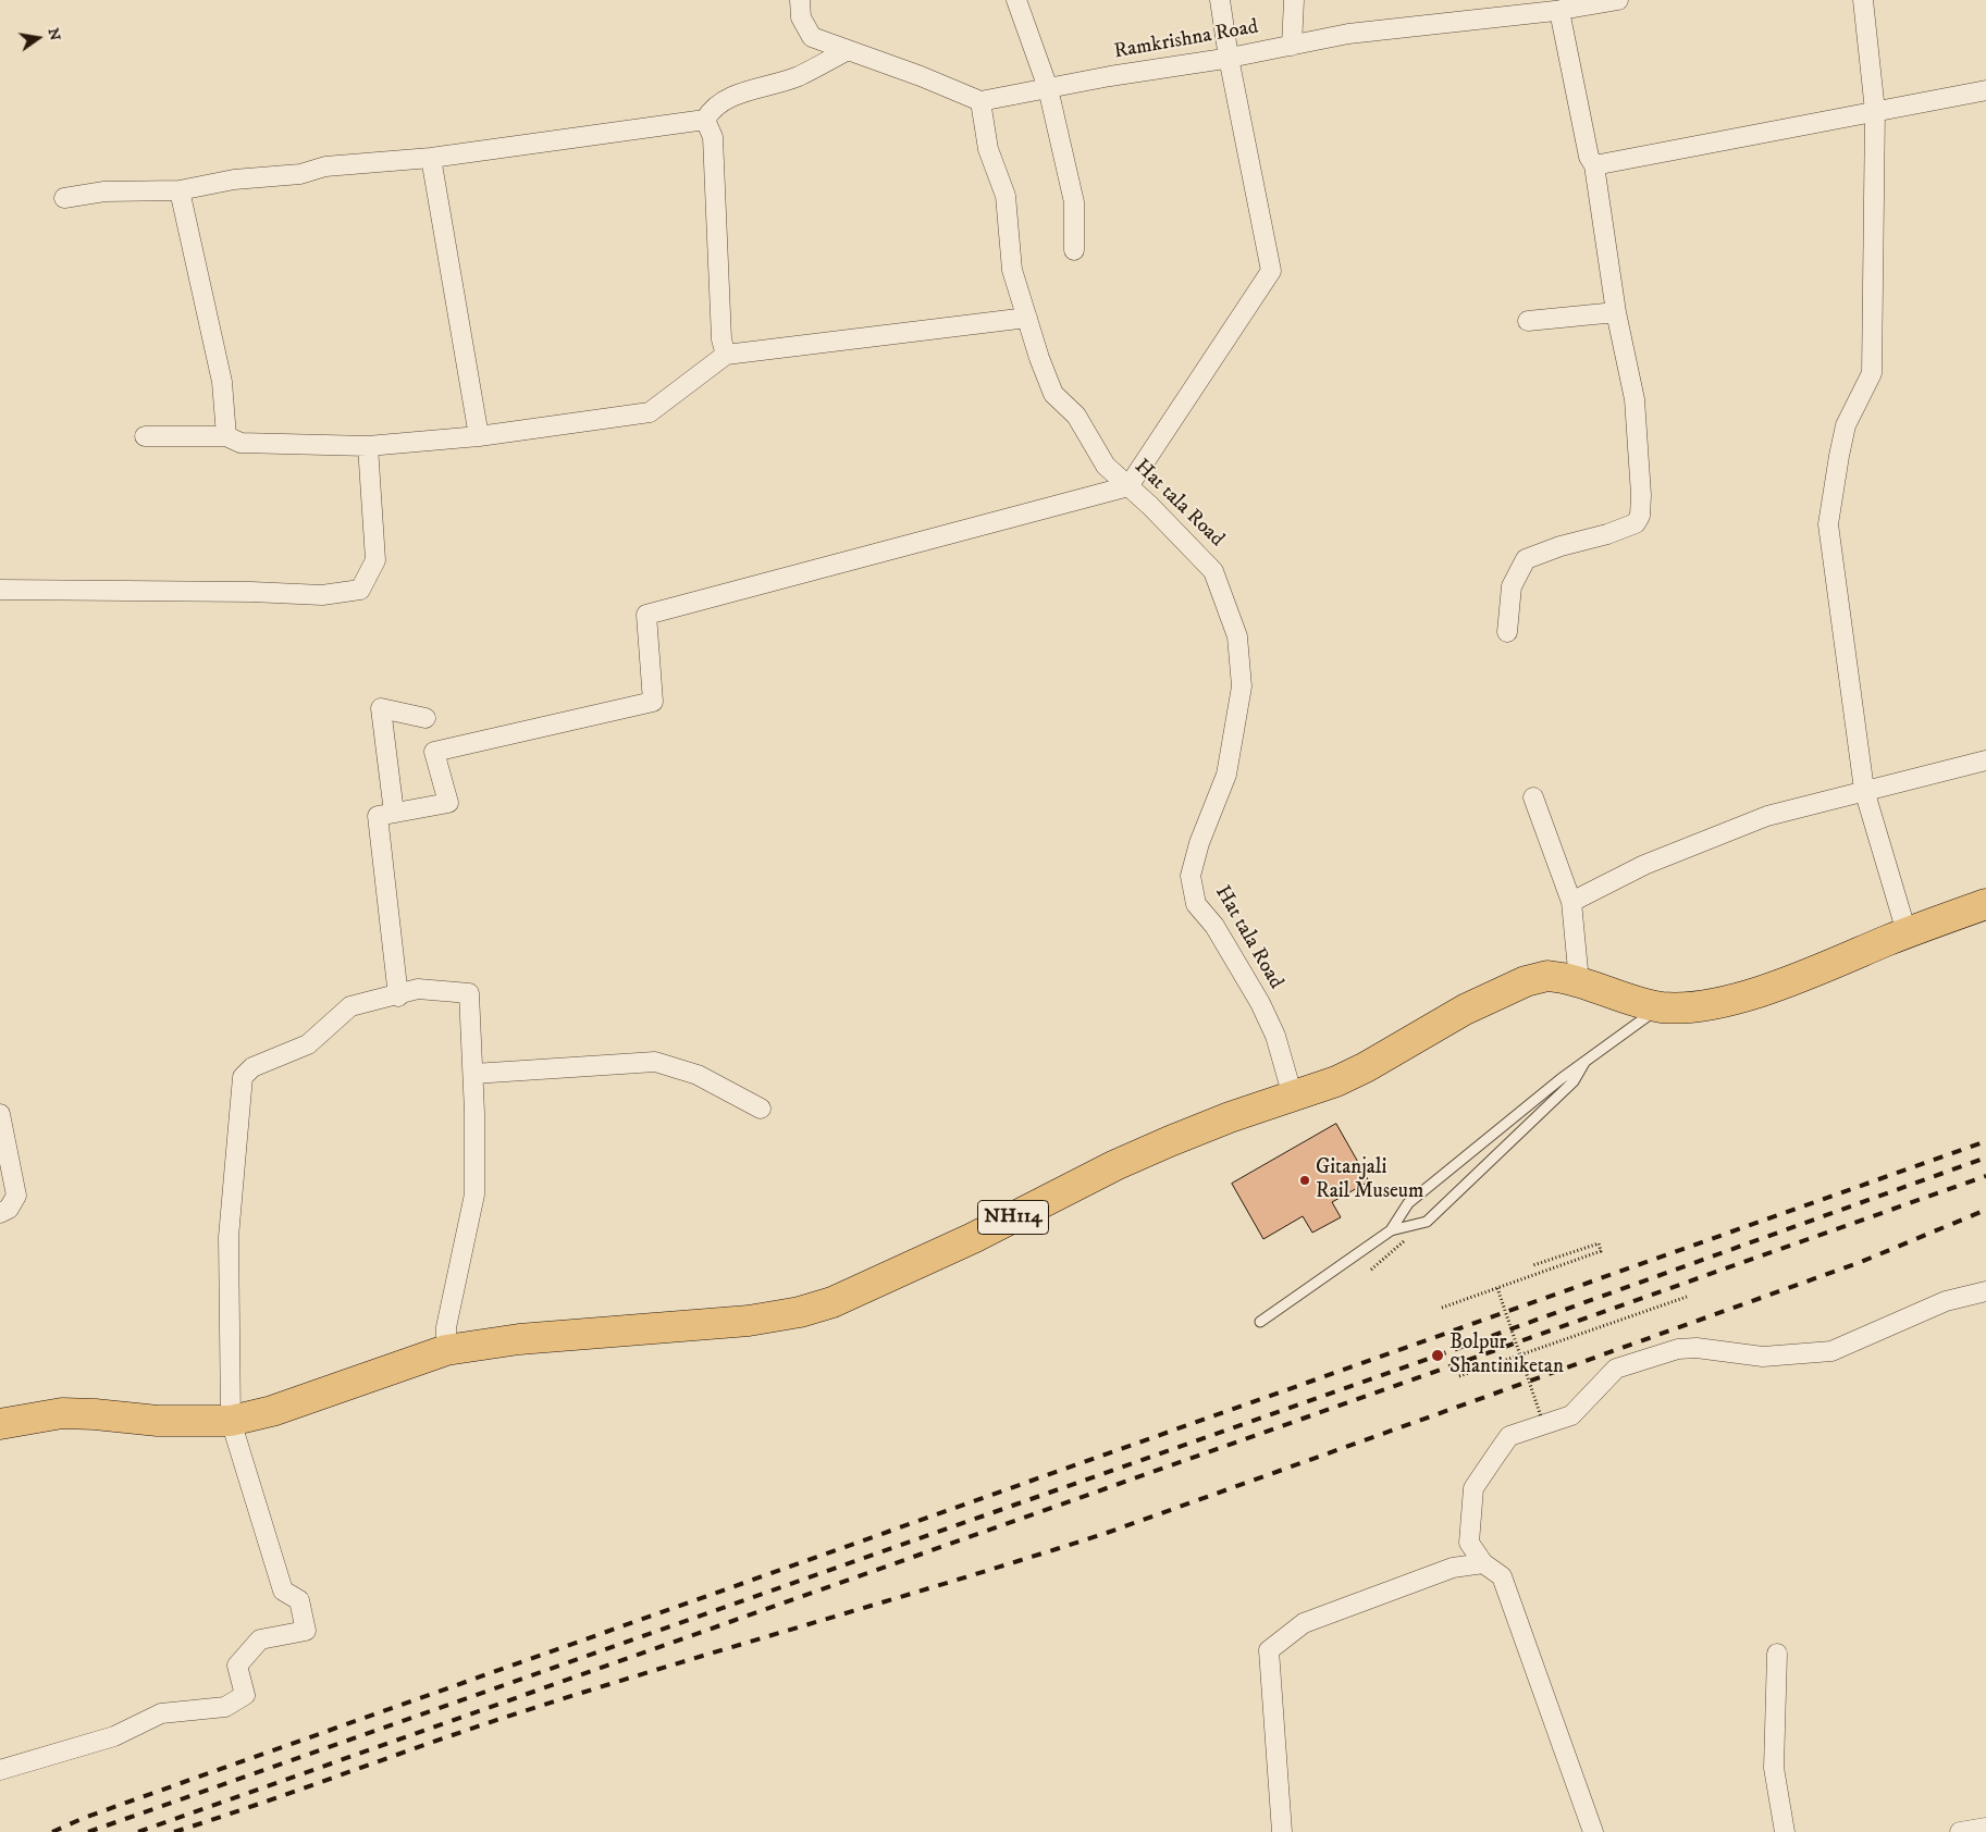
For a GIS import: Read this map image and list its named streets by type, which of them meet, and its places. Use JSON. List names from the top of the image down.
{
  "streets": {
    "highway": ["NH114"],
    "street": ["Ramkrishna Road", "Hat tala Road"]
  },
  "crossings": [
    ["Ramkrishna Road", "Hat tala Road"],
    ["Hat tala Road", "NH114"]
  ],
  "places": ["Gitanjali Rail Museum", "Bolpur Shantiniketan"],
  "north": "right"
}
